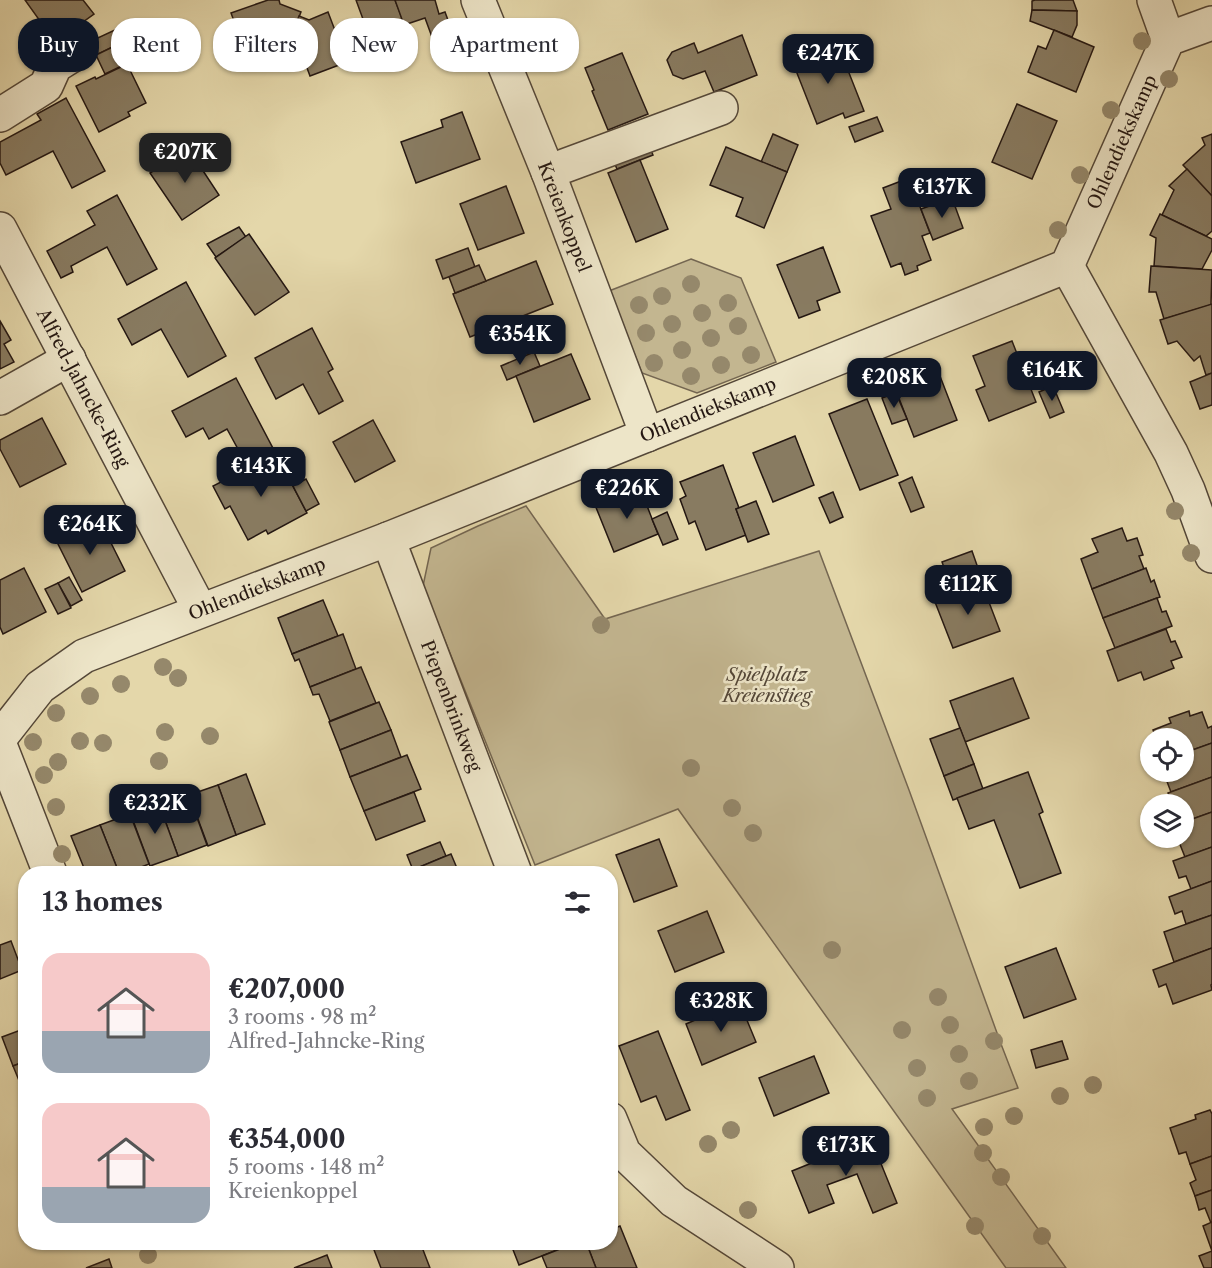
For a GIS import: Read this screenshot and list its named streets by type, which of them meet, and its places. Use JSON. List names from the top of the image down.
{
  "streets": {
    "street": [
      "Ohlendiekskamp",
      "Kreienkoppel",
      "Alfred-Jahncke-Ring",
      "Piepenbrinkweg"
    ]
  },
  "crossings": [
    ["Ohlendiekskamp", "Kreienkoppel"],
    ["Ohlendiekskamp", "Alfred-Jahncke-Ring"],
    ["Ohlendiekskamp", "Piepenbrinkweg"]
  ],
  "parks": ["Spielplatz Kreienstieg"],
  "page": {
    "chip": [
      "Buy",
      "Rent",
      "Filters",
      "New",
      "Apartment"
    ],
    "price": [
      "€247K",
      "€207K",
      "€137K",
      "€354K",
      "€164K",
      "€208K",
      "€143K",
      "€226K",
      "€264K",
      "€112K",
      "€232K",
      "€328K",
      "€173K"
    ],
    "heading": "13 homes",
    "list": [
      {
        "name": "€207,000",
        "note": "3 rooms · 98 m² · Alfred-Jahncke-Ring"
      },
      {
        "name": "€354,000",
        "note": "5 rooms · 148 m² · Kreienkoppel"
      }
    ]
  }
}
